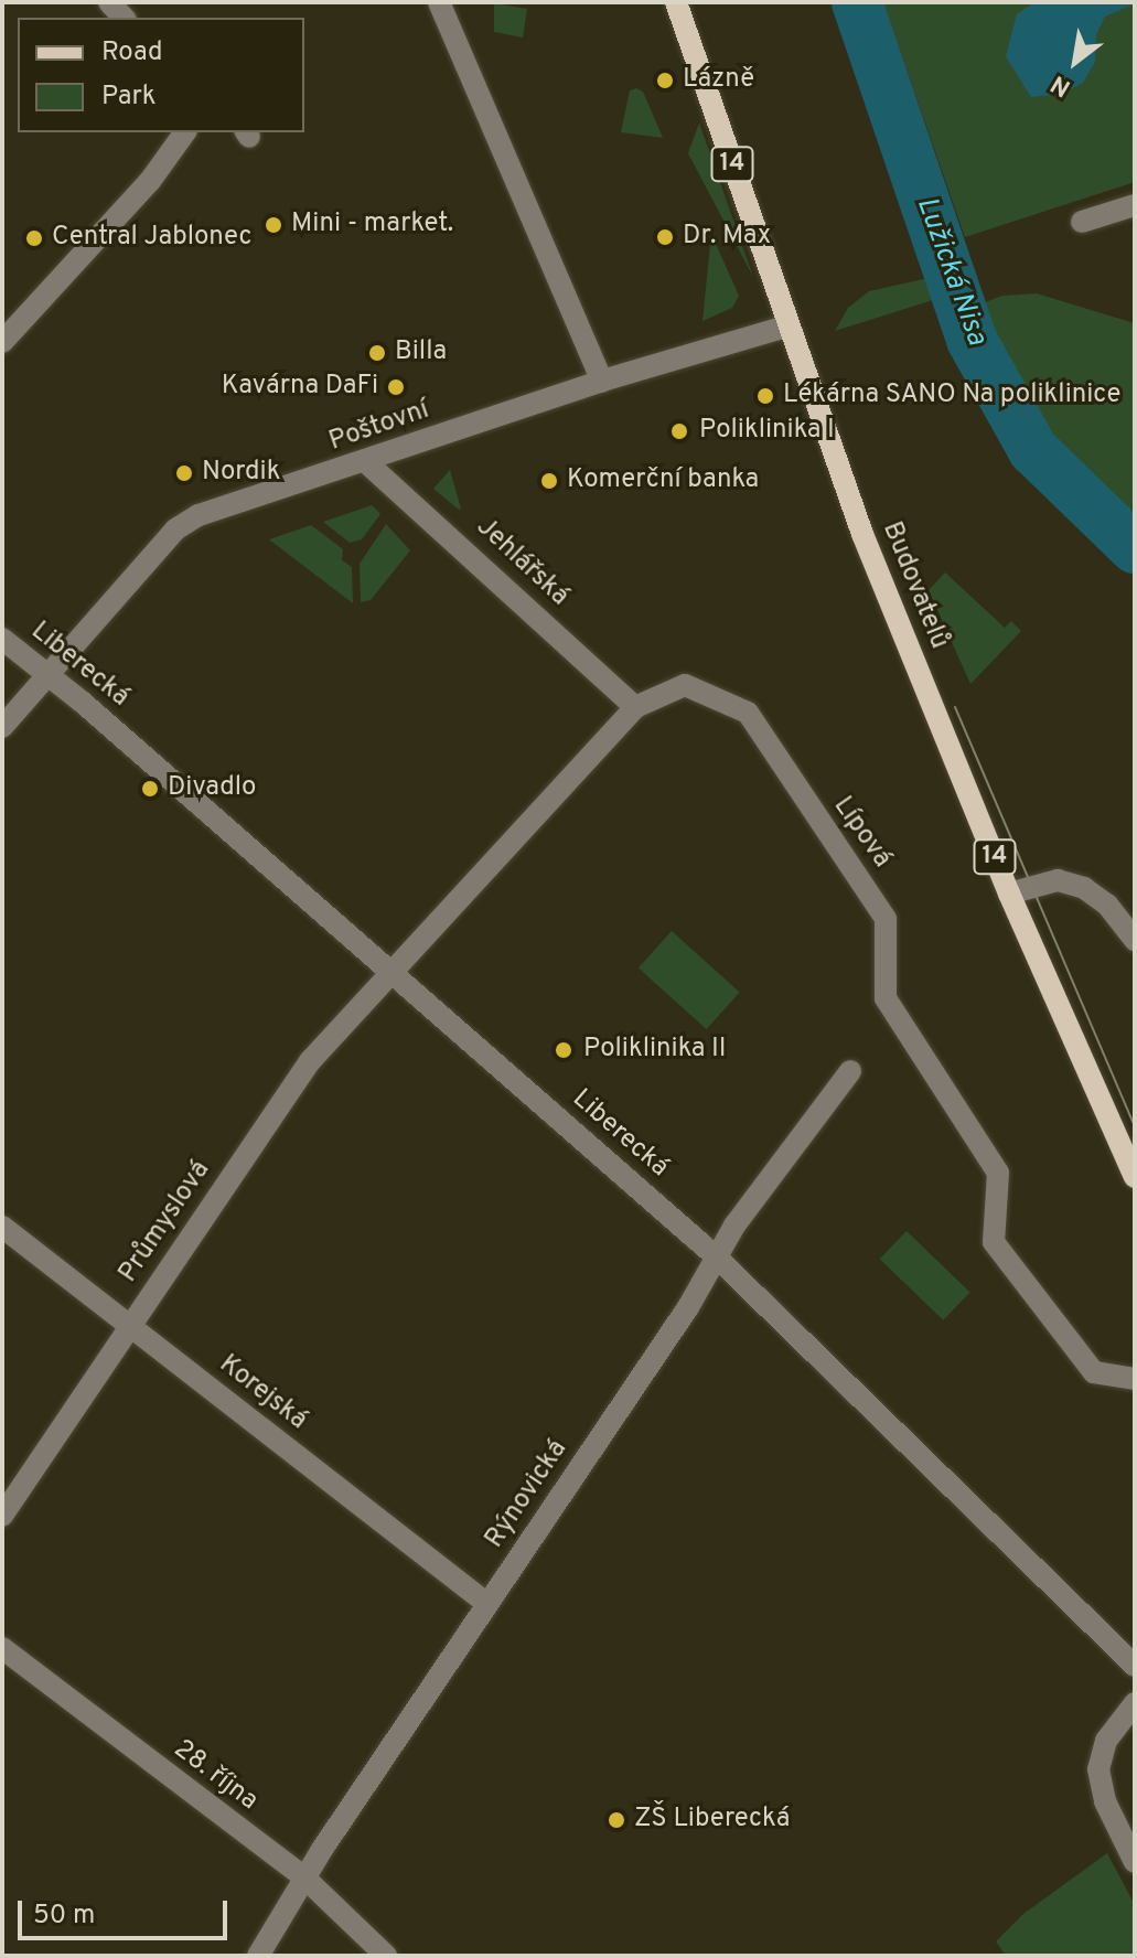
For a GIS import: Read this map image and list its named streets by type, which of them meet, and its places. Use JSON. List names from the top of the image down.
{
  "streets": {
    "main road": ["14", "Budovatelů"],
    "street": [
      "Poštovní",
      "Jehlářská",
      "Liberecká",
      "Lípová",
      "Průmyslová",
      "Korejská",
      "Rýnovická",
      "28. října"
    ]
  },
  "crossings": [
    ["Poštovní", "Jehlářská"],
    ["Poštovní", "Budovatelů"],
    ["Poštovní", "Liberecká"],
    ["Jehlářská", "Lípová"],
    ["Liberecká", "Lípová"],
    ["Liberecká", "Průmyslová"],
    ["Liberecká", "Rýnovická"],
    ["Lípová", "Průmyslová"],
    ["Průmyslová", "Korejská"],
    ["Korejská", "Rýnovická"],
    ["Rýnovická", "28. října"]
  ],
  "water": ["Lužická Nisa"],
  "places": [
    "Lázně",
    "Mini - market.",
    "Dr. Max",
    "Central Jablonec",
    "Billa",
    "Kavárna DaFi",
    "Lékárna SANO Na poliklinice",
    "Poliklinika I",
    "Nordik",
    "Komerční banka",
    "Divadlo",
    "Poliklinika II",
    "ZŠ Liberecká"
  ],
  "legend": ["Road", "Park"],
  "scale_bar": "50 m",
  "north": "bottom left"
}
